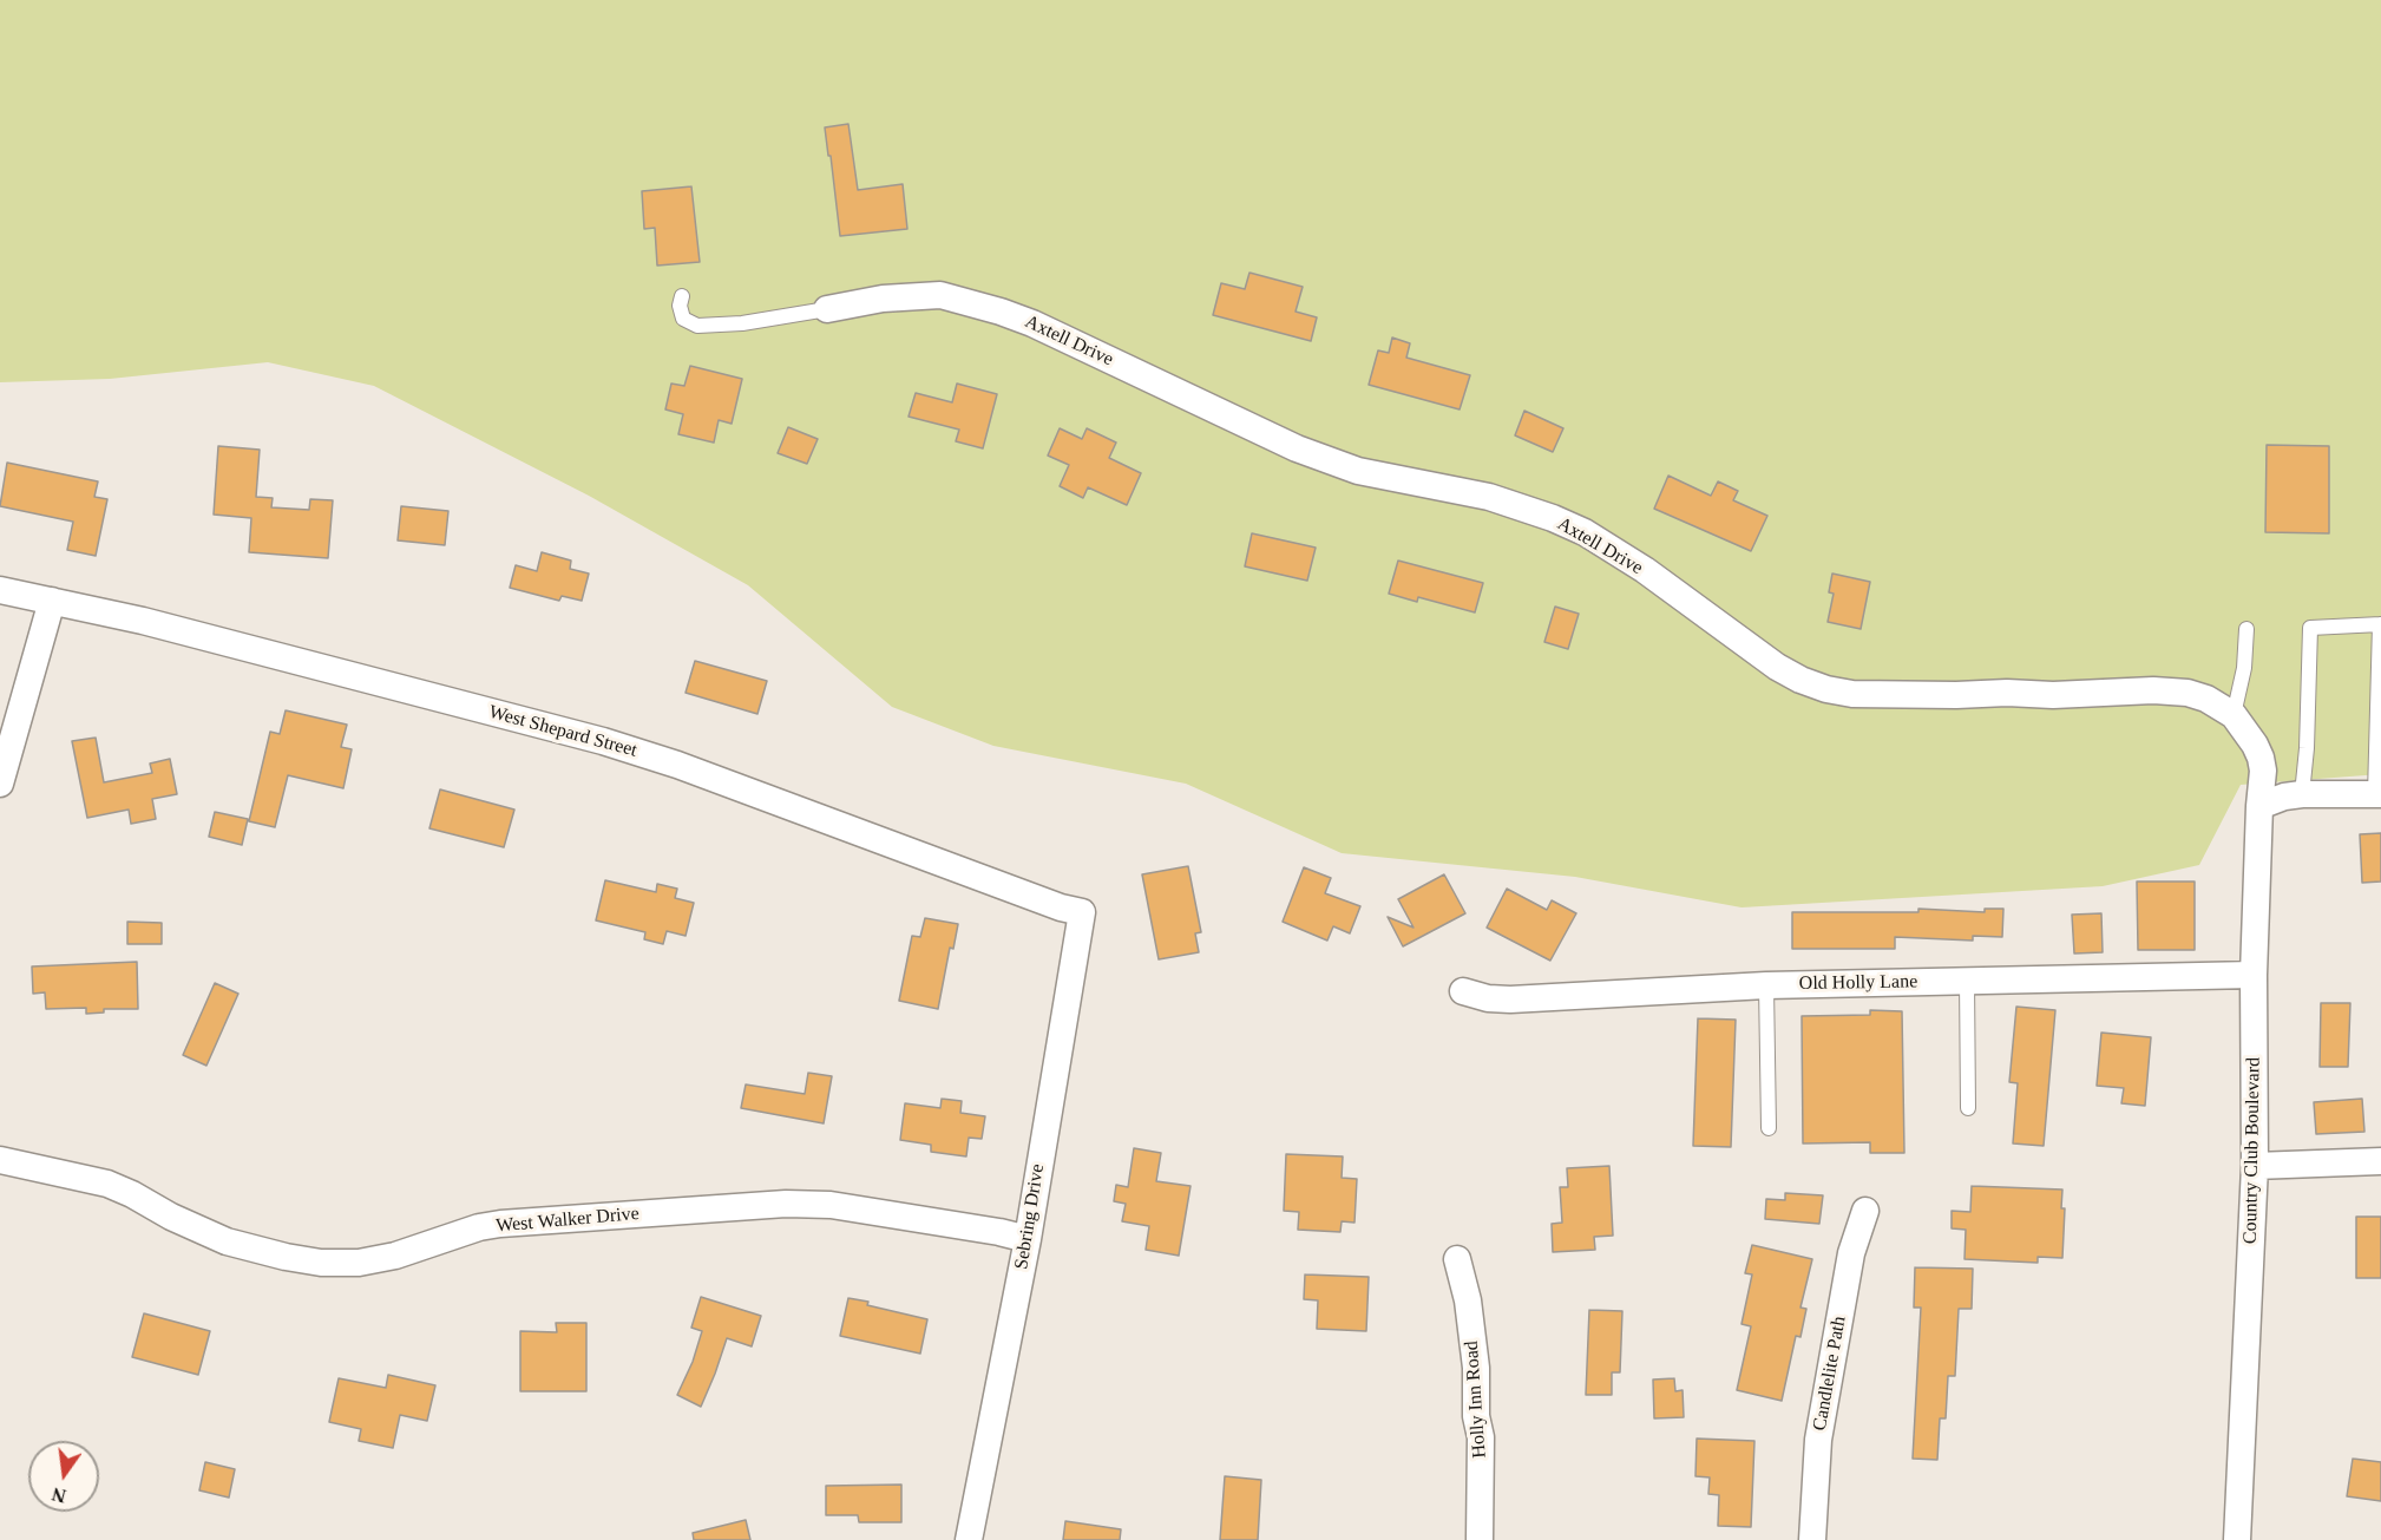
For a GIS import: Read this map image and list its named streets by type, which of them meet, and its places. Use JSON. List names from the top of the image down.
{
  "streets": {
    "street": [
      "Axtell Drive",
      "West Shepard Street",
      "Old Holly Lane",
      "Country Club Boulevard",
      "Sebring Drive",
      "West Walker Drive",
      "Candlelite Path",
      "Holly Inn Road"
    ]
  },
  "crossings": [
    ["Axtell Drive", "Country Club Boulevard"],
    ["West Shepard Street", "Sebring Drive"],
    ["Old Holly Lane", "Country Club Boulevard"],
    ["Sebring Drive", "West Walker Drive"]
  ],
  "north": "bottom"
}
